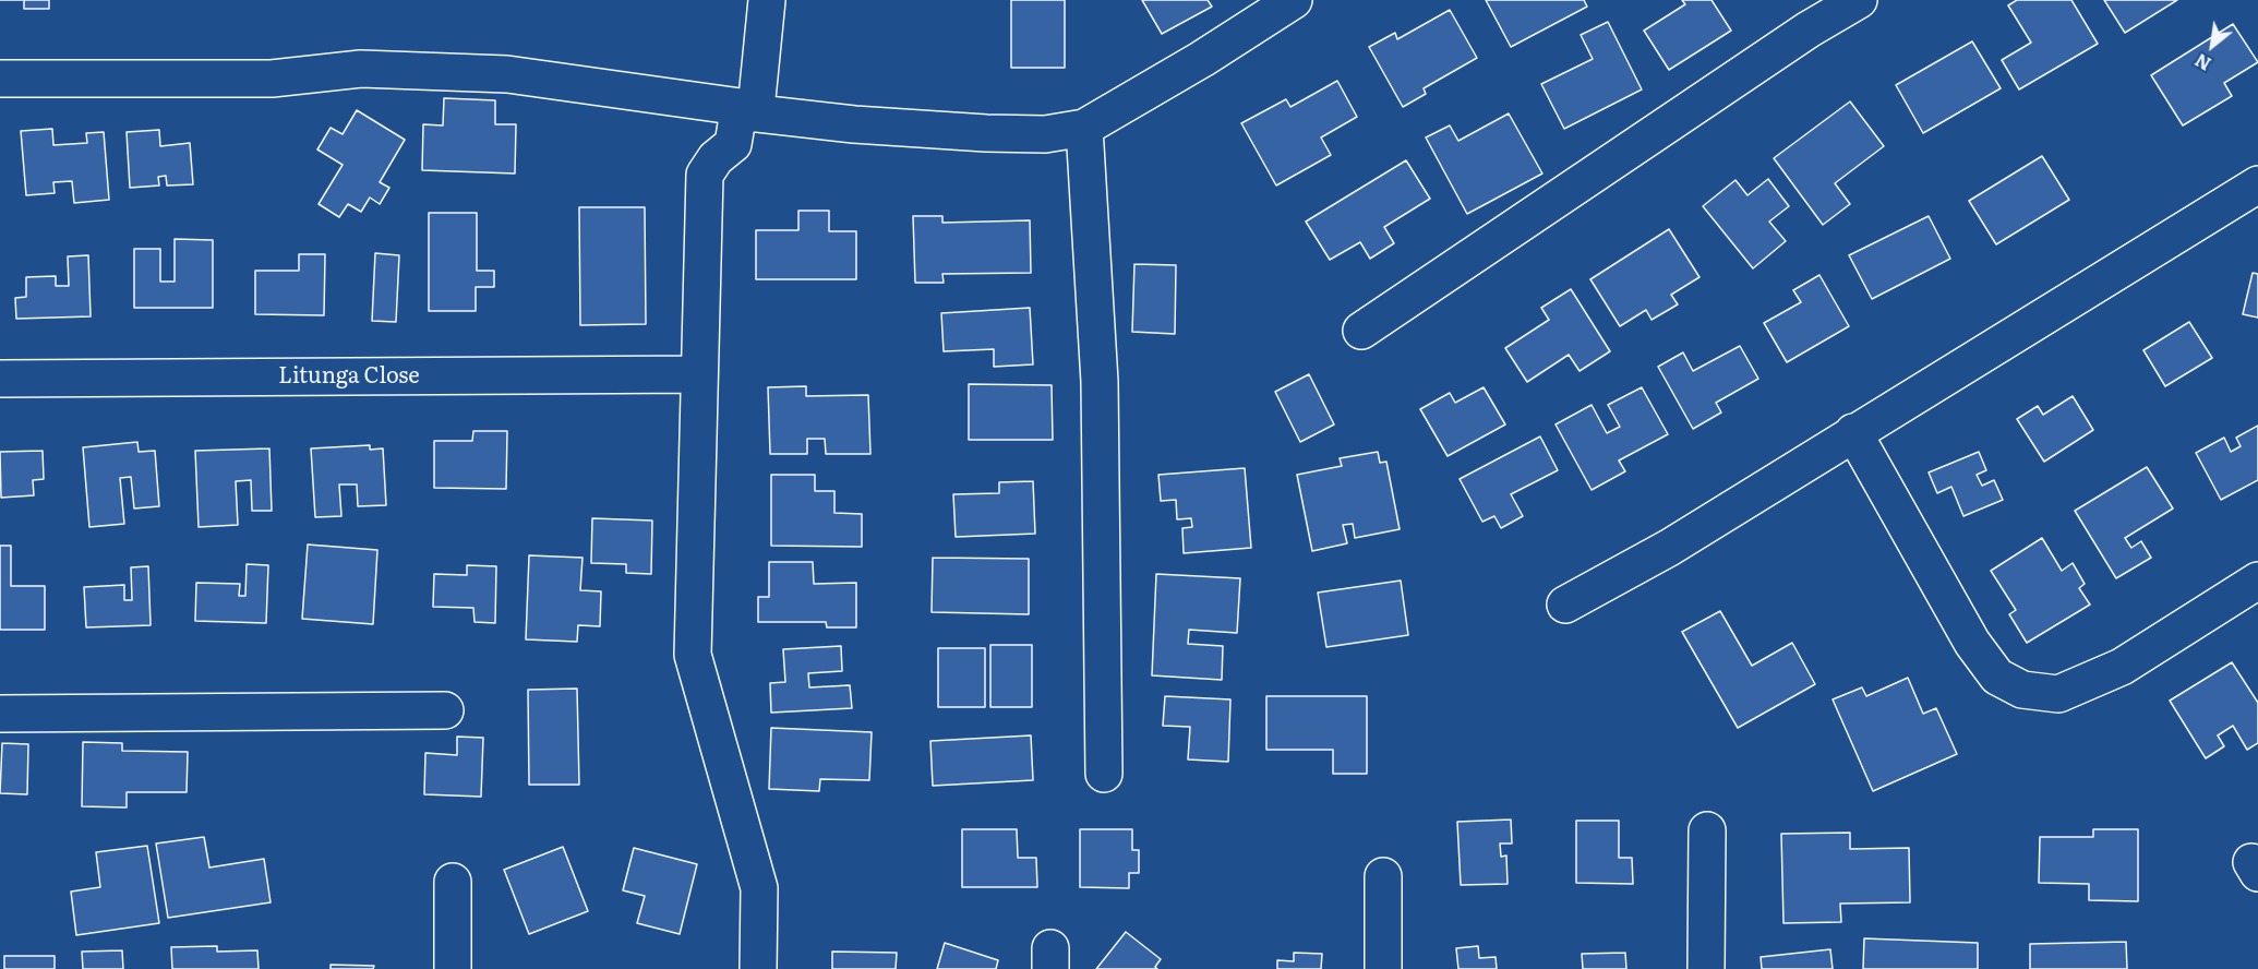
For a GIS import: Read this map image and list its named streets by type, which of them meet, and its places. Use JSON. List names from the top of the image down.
{
  "streets": {
    "street": ["Litunga Close"]
  },
  "north": "bottom left"
}
